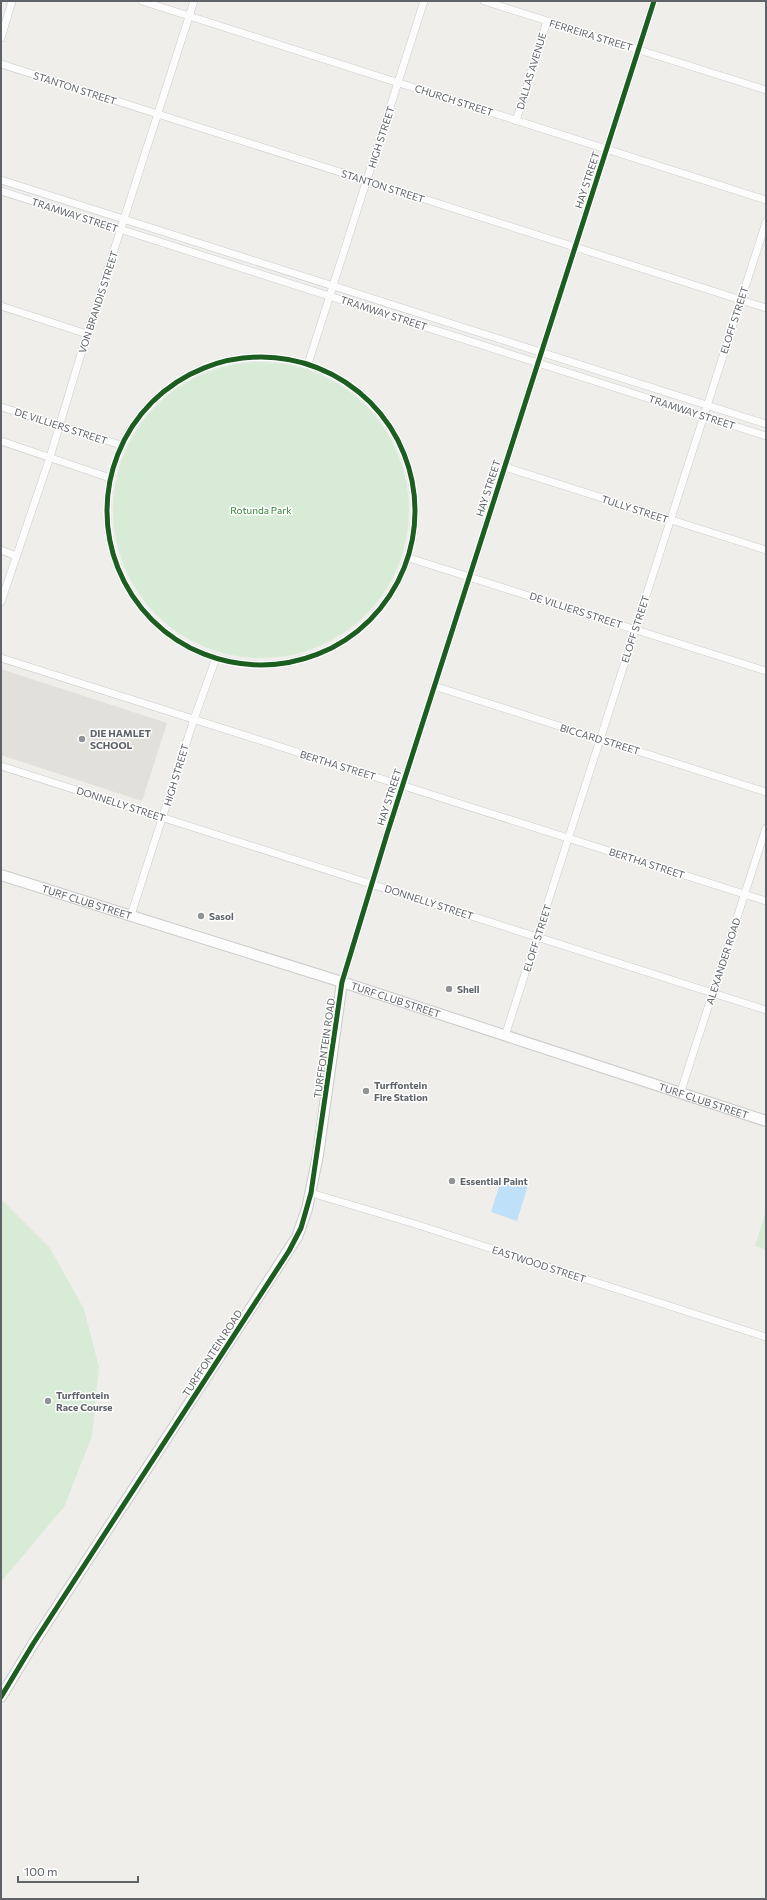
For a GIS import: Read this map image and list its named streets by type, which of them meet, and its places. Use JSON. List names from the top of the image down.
{
  "streets": {
    "main road": ["TURF CLUB STREET", "TURFFONTEIN ROAD"],
    "street": [
      "FERREIRA STREET",
      "DALLAS AVENUE",
      "STANTON STREET",
      "CHURCH STREET",
      "HIGH STREET",
      "HAY STREET",
      "TRAMWAY STREET",
      "VON BRANDIS STREET",
      "ELOFF STREET",
      "DE VILLIERS STREET",
      "TULLY STREET",
      "BICCARD STREET",
      "BERTHA STREET",
      "DONNELLY STREET",
      "ALEXANDER ROAD",
      "EASTWOOD STREET"
    ]
  },
  "crossings": [
    ["FERREIRA STREET", "DALLAS AVENUE"],
    ["FERREIRA STREET", "HAY STREET"],
    ["DALLAS AVENUE", "CHURCH STREET"],
    ["STANTON STREET", "HIGH STREET"],
    ["STANTON STREET", "HAY STREET"],
    ["STANTON STREET", "VON BRANDIS STREET"],
    ["STANTON STREET", "ELOFF STREET"],
    ["CHURCH STREET", "HIGH STREET"],
    ["CHURCH STREET", "HAY STREET"],
    ["CHURCH STREET", "VON BRANDIS STREET"],
    ["HIGH STREET", "TRAMWAY STREET"],
    ["HIGH STREET", "BERTHA STREET"],
    ["HIGH STREET", "DONNELLY STREET"],
    ["HIGH STREET", "TURF CLUB STREET"],
    ["HAY STREET", "TRAMWAY STREET"],
    ["HAY STREET", "DE VILLIERS STREET"],
    ["HAY STREET", "TULLY STREET"],
    ["HAY STREET", "BICCARD STREET"],
    ["HAY STREET", "BERTHA STREET"],
    ["HAY STREET", "DONNELLY STREET"],
    ["HAY STREET", "TURF CLUB STREET"],
    ["HAY STREET", "TURFFONTEIN ROAD"],
    ["TRAMWAY STREET", "VON BRANDIS STREET"],
    ["TRAMWAY STREET", "ELOFF STREET"],
    ["VON BRANDIS STREET", "DE VILLIERS STREET"],
    ["ELOFF STREET", "DE VILLIERS STREET"],
    ["ELOFF STREET", "TULLY STREET"],
    ["ELOFF STREET", "BICCARD STREET"],
    ["ELOFF STREET", "BERTHA STREET"],
    ["ELOFF STREET", "DONNELLY STREET"],
    ["ELOFF STREET", "TURF CLUB STREET"],
    ["BERTHA STREET", "ALEXANDER ROAD"],
    ["DONNELLY STREET", "ALEXANDER ROAD"],
    ["TURF CLUB STREET", "ALEXANDER ROAD"],
    ["TURF CLUB STREET", "TURFFONTEIN ROAD"],
    ["TURFFONTEIN ROAD", "EASTWOOD STREET"]
  ],
  "parks": ["Rotunda Park"],
  "places": [
    "DIE HAMLET SCHOOL",
    "Sasol",
    "Shell",
    "Turffontein Fire Station",
    "Essential Paint",
    "Turffontein Race Course"
  ],
  "scale_bar": "100 m"
}
